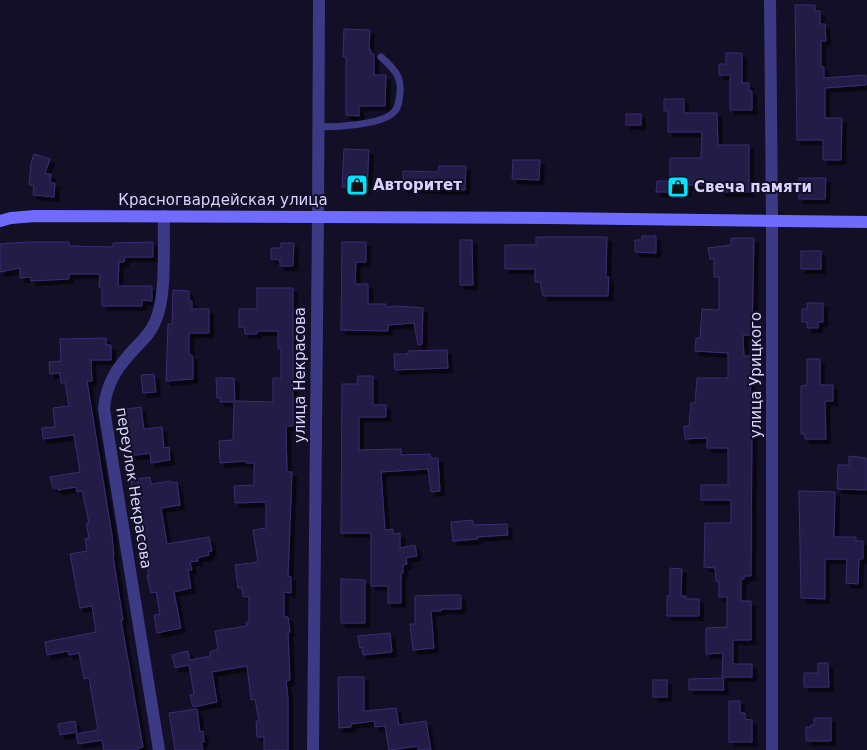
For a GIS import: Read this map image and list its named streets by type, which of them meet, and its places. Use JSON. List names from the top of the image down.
{
  "streets": {
    "main road": ["Красногвардейская улица"],
    "street": ["улица Некрасова", "улица Урицкого", "переулок Некрасова"]
  },
  "crossings": [
    ["Красногвардейская улица", "улица Некрасова"],
    ["Красногвардейская улица", "улица Урицкого"],
    ["Красногвардейская улица", "переулок Некрасова"]
  ],
  "places": {
    "shop": ["Авторитет", "Свеча памяти"]
  }
}
